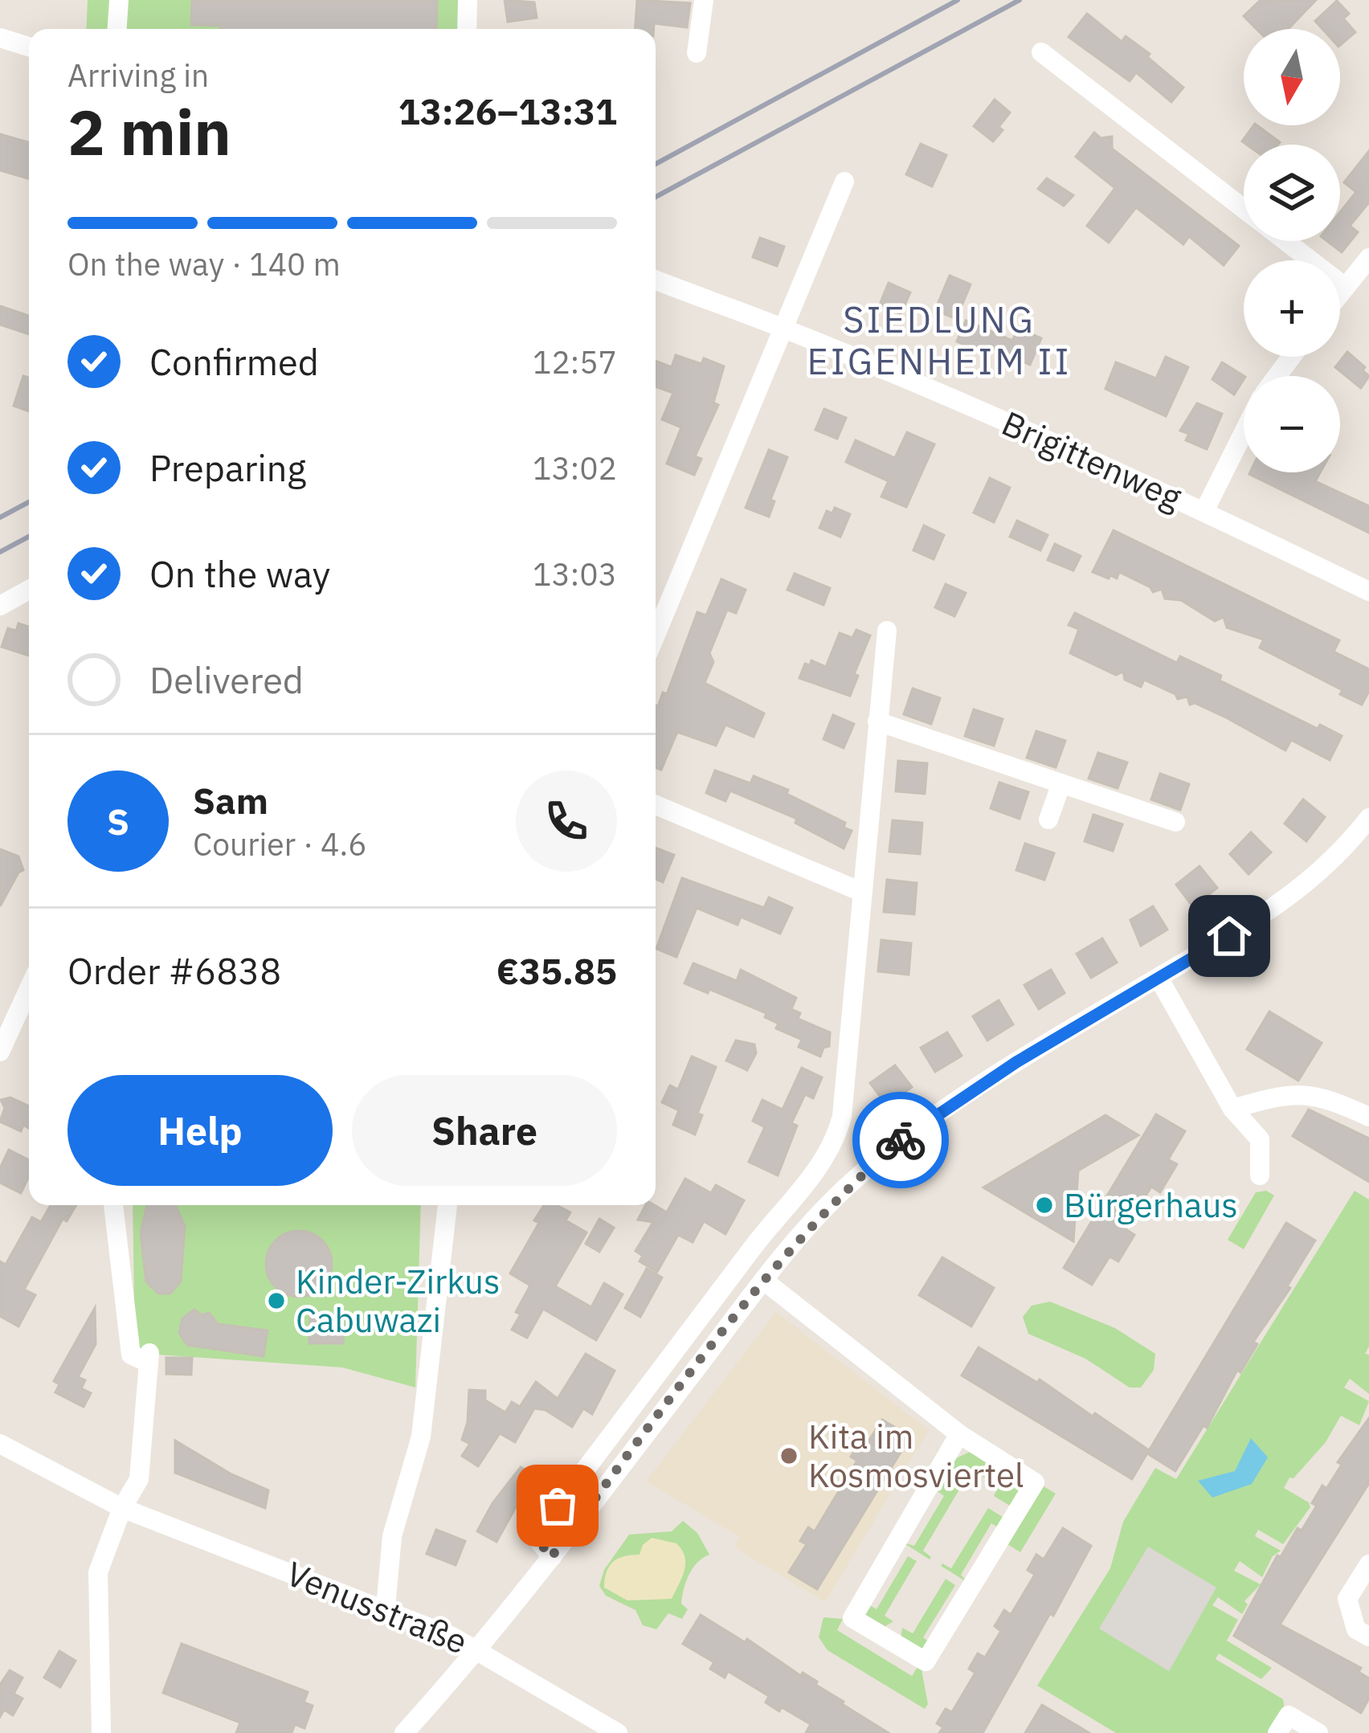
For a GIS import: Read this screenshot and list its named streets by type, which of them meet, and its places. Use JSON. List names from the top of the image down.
{
  "streets": {
    "street": ["Brigittenweg", "Venusstraße"]
  },
  "districts": ["SIEDLUNG EIGENHEIM II"],
  "places": ["Bürgerhaus", "Kinder-Zirkus Cabuwazi", "Kita im Kosmosviertel"],
  "north": "bottom",
  "page": {
    "map_buttons": ["+", "−"],
    "heading": ["2 min", "Arriving in", "13:26–13:31"],
    "panel": [
      "Sam",
      "Courier · 4.6",
      "Order #6838",
      "€35.85"
    ],
    "bar": "On the way · 140 m",
    "list": [
      ["Confirmed", "12:57"],
      ["Preparing", "13:02"],
      ["On the way", "13:03"],
      "Delivered"
    ],
    "round": "S",
    "buttons": ["Help", "Share"]
  }
}
